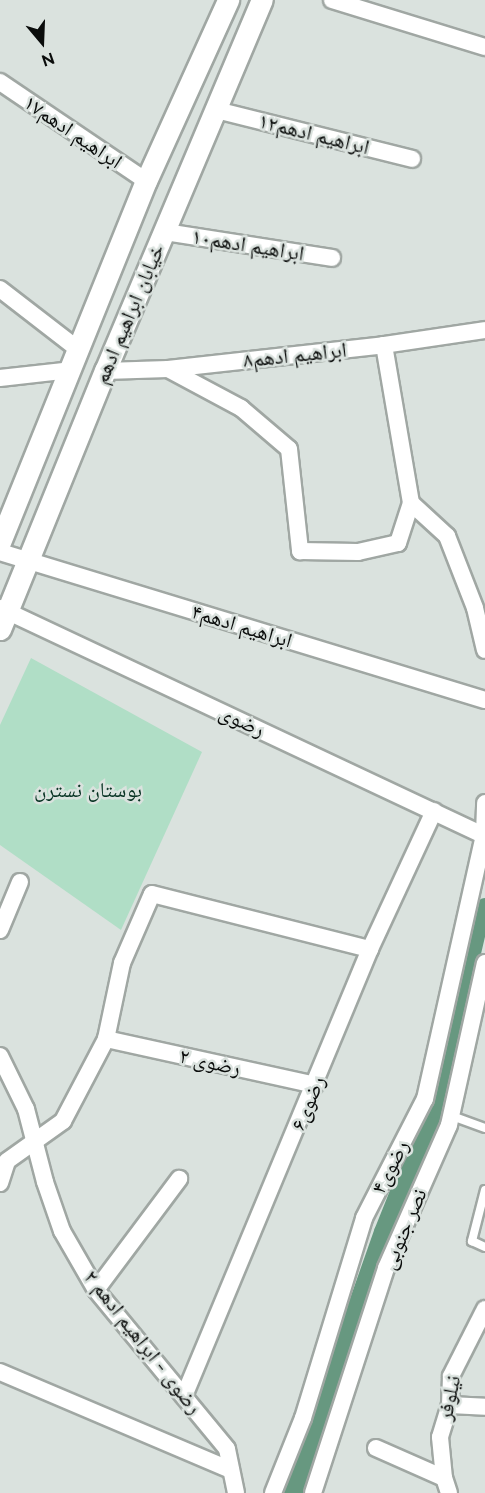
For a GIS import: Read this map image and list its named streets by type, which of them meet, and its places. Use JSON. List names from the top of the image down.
{
  "streets": {
    "street": [
      "ابراهیم ادهم۱۷",
      "ابراهیم ادهم۱۲",
      "ابراهیم ادهم۱۰",
      "خیابان ابراهیم ادهم",
      "ابراهیم ادهم۸",
      "ابراهیم ادهم۴",
      "رضوی",
      "رضوی ۲",
      "رضوی۶",
      "رضوی۴",
      "نصر جنوبی",
      "رضوی - ابراهیم ادهم ۲",
      "نیلوفر"
    ]
  },
  "crossings": [
    ["ابراهیم ادهم۱۷", "خیابان ابراهیم ادهم"],
    ["ابراهیم ادهم۱۲", "خیابان ابراهیم ادهم"],
    ["ابراهیم ادهم۱۰", "خیابان ابراهیم ادهم"],
    ["خیابان ابراهیم ادهم", "ابراهیم ادهم۸"],
    ["خیابان ابراهیم ادهم", "ابراهیم ادهم۴"],
    ["خیابان ابراهیم ادهم", "رضوی"],
    ["رضوی", "رضوی۶"],
    ["رضوی", "رضوی۴"],
    ["رضوی ۲", "رضوی۶"],
    ["رضوی۶", "رضوی - ابراهیم ادهم ۲"]
  ],
  "parks": ["بوستان نسترن"],
  "north": "bottom"
}
